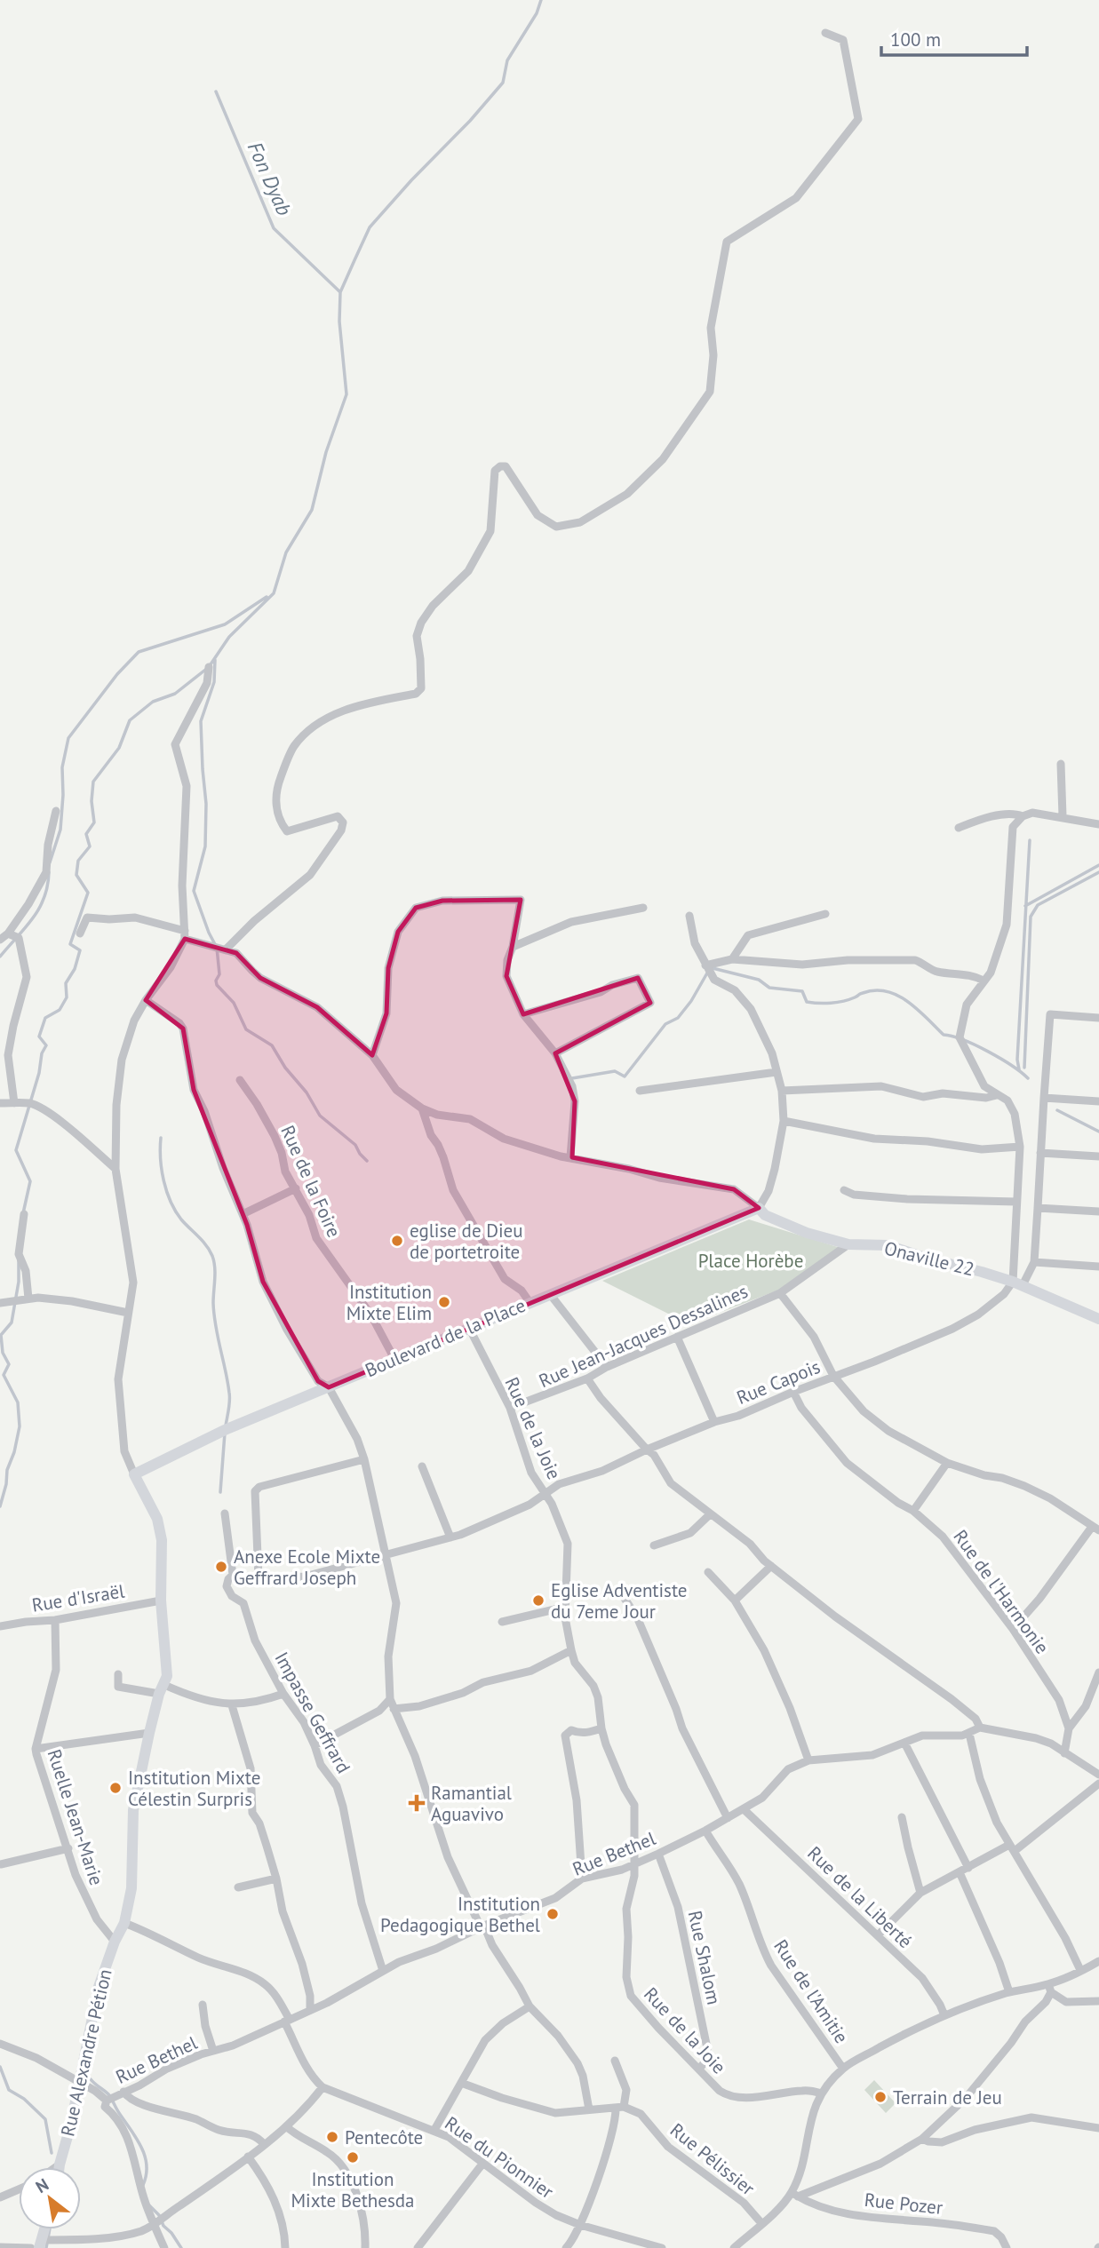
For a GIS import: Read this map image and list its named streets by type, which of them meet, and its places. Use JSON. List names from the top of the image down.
{
  "streets": {
    "street": [
      "Rue de la Foire",
      "Onaville 22",
      "Rue Jean-Jacques Dessalines",
      "Boulevard de la Place",
      "Rue Capois",
      "Rue de la Joie",
      "Rue de l'Harmonie",
      "Rue d'Israël",
      "Impasse Geffrard",
      "Ruelle Jean-Marie",
      "Rue Bethel",
      "Rue de la Liberté",
      "Rue Shalom",
      "Rue de l'Amitie",
      "Rue Alexandre Pétion",
      "Rue du Pionnier",
      "Rue Pélissier",
      "Rue Pozer"
    ]
  },
  "crossings": [
    ["Rue de la Foire", "Boulevard de la Place"],
    ["Onaville 22", "Rue Jean-Jacques Dessalines"],
    ["Onaville 22", "Boulevard de la Place"],
    ["Onaville 22", "Rue Capois"],
    ["Rue Jean-Jacques Dessalines", "Rue de la Joie"],
    ["Boulevard de la Place", "Rue de la Joie"],
    ["Boulevard de la Place", "Rue Alexandre Pétion"],
    ["Rue Capois", "Rue de la Joie"],
    ["Rue Capois", "Rue de l'Harmonie"],
    ["Rue Capois", "Impasse Geffrard"],
    ["Rue de la Joie", "Rue Bethel"],
    ["Rue de la Joie", "Rue Shalom"],
    ["Rue d'Israël", "Ruelle Jean-Marie"],
    ["Rue d'Israël", "Rue Alexandre Pétion"],
    ["Impasse Geffrard", "Rue Bethel"],
    ["Ruelle Jean-Marie", "Rue Alexandre Pétion"],
    ["Rue Bethel", "Rue de la Liberté"],
    ["Rue Bethel", "Rue Shalom"],
    ["Rue Bethel", "Rue de l'Amitie"]
  ],
  "water": ["Fon Dyab"],
  "parks": ["Place Horèbe"],
  "places": {
    "other": [
      "eglise de Dieu de portetroite",
      "Institution Mixte Elim",
      "Anexe Ecole Mixte Geffrard Joseph",
      "Eglise Adventiste du 7eme Jour",
      "Institution Mixte Célestin Surpris",
      "Institution Pedagogique Bethel",
      "Terrain de Jeu",
      "Pentecôte",
      "Institution Mixte Bethesda"
    ],
    "health": ["Ramantial Aguavivo"]
  },
  "scale_bar": "100 m",
  "north": "top left"
}
